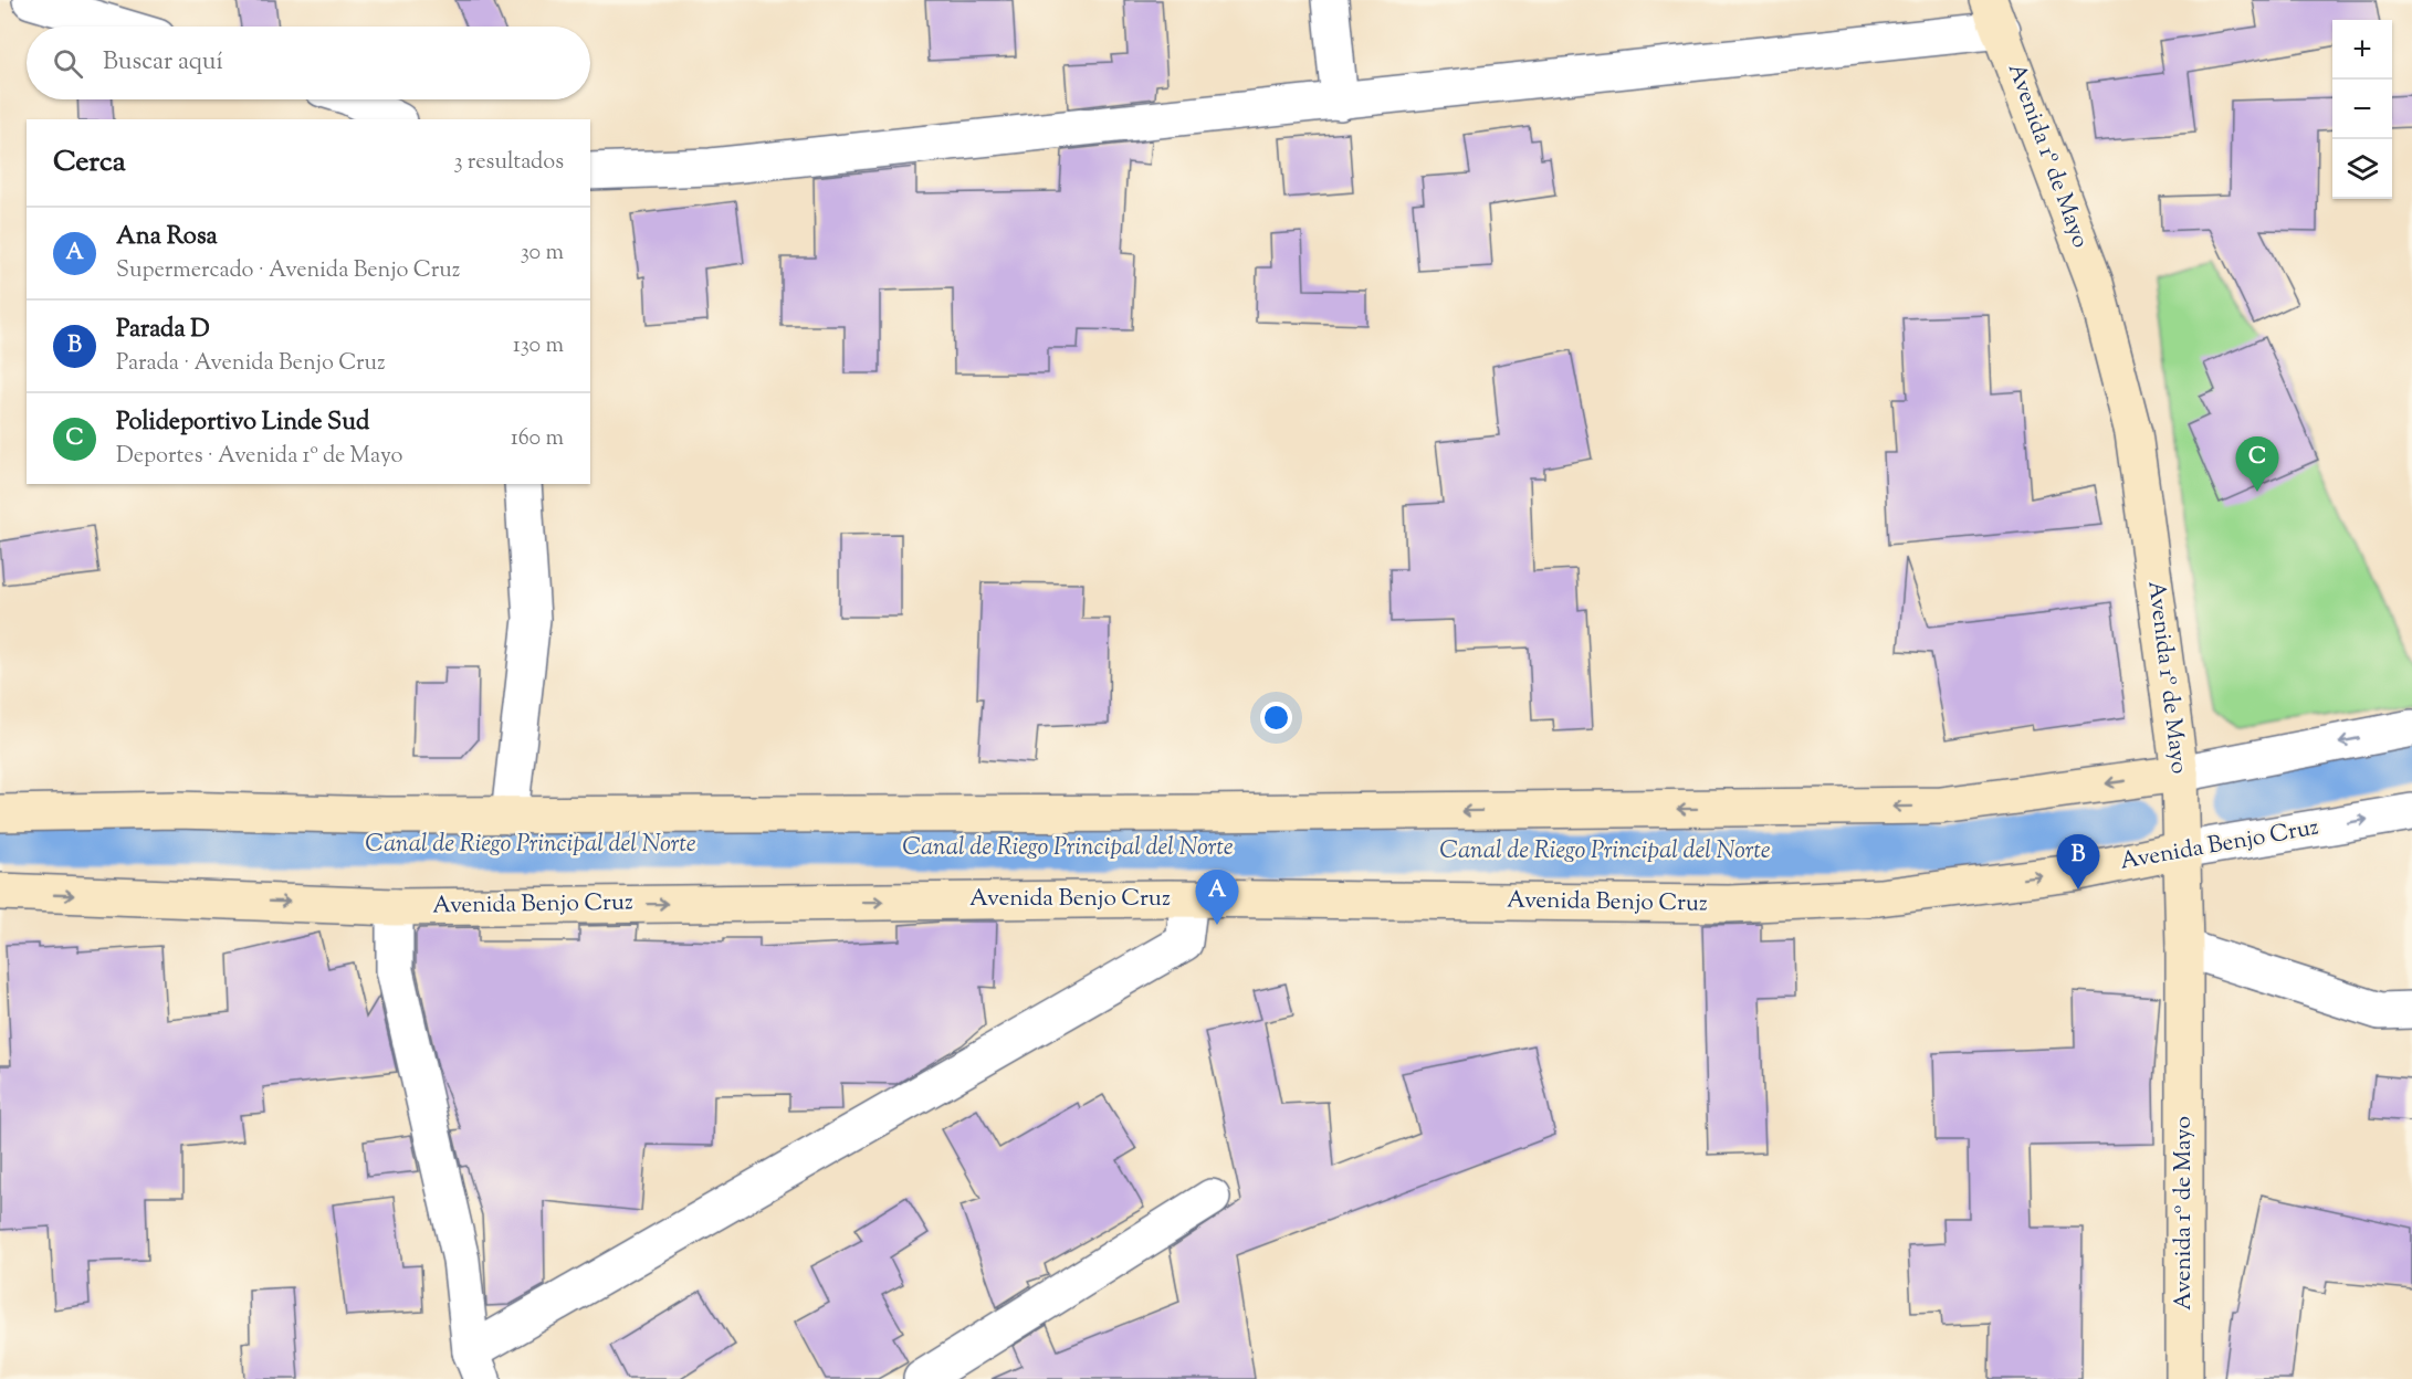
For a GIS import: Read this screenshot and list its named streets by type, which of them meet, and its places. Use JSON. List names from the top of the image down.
{
  "streets": {
    "main road": ["Avenida 1º de Mayo", "Avenida Benjo Cruz"]
  },
  "crossings": [
    ["Avenida 1º de Mayo", "Avenida Benjo Cruz"]
  ],
  "one_way": ["Avenida Benjo Cruz"],
  "water": ["Canal de Riego Principal del Norte"],
  "page": {
    "map_buttons": ["+", "−"],
    "search": "Buscar aquí",
    "heading": ["Cerca", "3 resultados"],
    "list": [
      {
        "mark": "A",
        "name": "Ana Rosa",
        "note": "Supermercado · Avenida Benjo Cruz",
        "value": "30 m"
      },
      {
        "mark": "B",
        "name": "Parada D",
        "note": "Parada · Avenida Benjo Cruz",
        "value": "130 m"
      },
      {
        "mark": "C",
        "name": "Polideportivo Linde Sud",
        "note": "Deportes · Avenida 1º de Mayo",
        "value": "160 m"
      }
    ],
    "pins": ["C", "B", "A"]
  }
}
